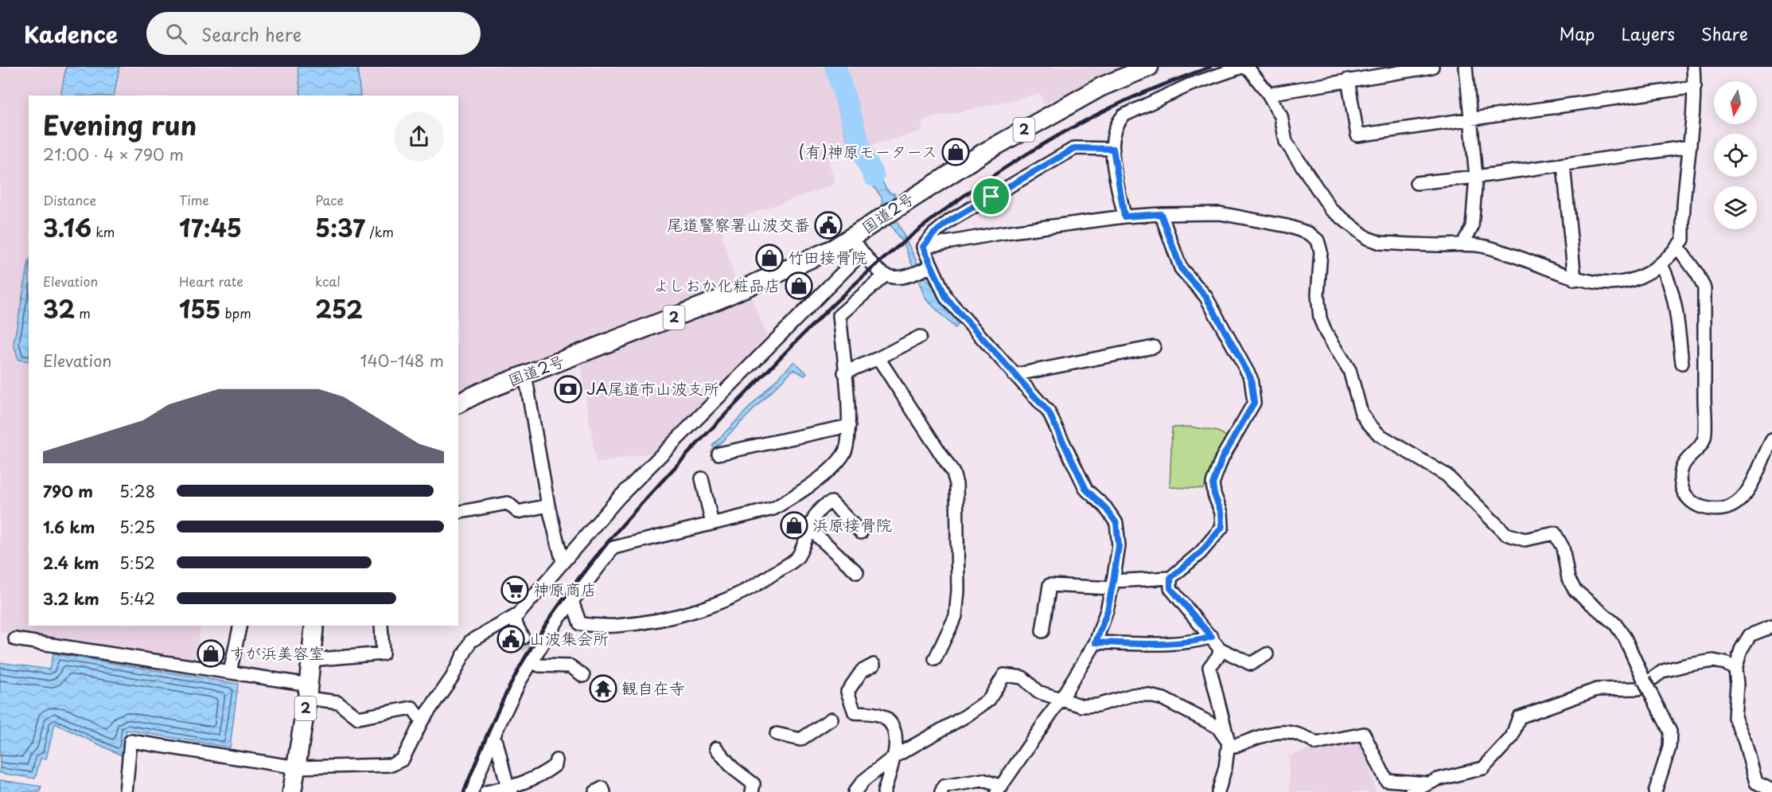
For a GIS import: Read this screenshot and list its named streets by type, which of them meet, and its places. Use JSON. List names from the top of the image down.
{
  "streets": {
    "highway": ["2", "国道2号"]
  },
  "places": {
    "shop": [
      "(有)神原モータース",
      "竹田接骨院",
      "よしおか化粧品店",
      "浜原接骨院",
      "すが浜美容室"
    ],
    "public building": ["尾道警察署山波交番", "山波集会所"],
    "bank": ["JA尾道市山波支所"],
    "supermarket": ["神原商店"],
    "temple": ["観自在寺"]
  },
  "north": "bottom",
  "page": {
    "header": "Kadence",
    "search": "Search here",
    "nav": ["Map", "Layers", "Share"],
    "heading": ["Evening run", "21:00 · 4 × 790 m"],
    "stats": [
      ["Distance", "3.16 km"],
      ["Time", "17:45"],
      ["Pace", "5:37 /km"],
      ["Elevation", "32 m"],
      ["Heart rate", "155 bpm"],
      ["kcal", "252"]
    ],
    "chart": ["Elevation", "140–148 m"],
    "list": [
      {
        "name": "790 m",
        "note": "5:28"
      },
      {
        "name": "1.6 km",
        "note": "5:25"
      },
      {
        "name": "2.4 km",
        "note": "5:52"
      },
      {
        "name": "3.2 km",
        "note": "5:42"
      }
    ]
  }
}
